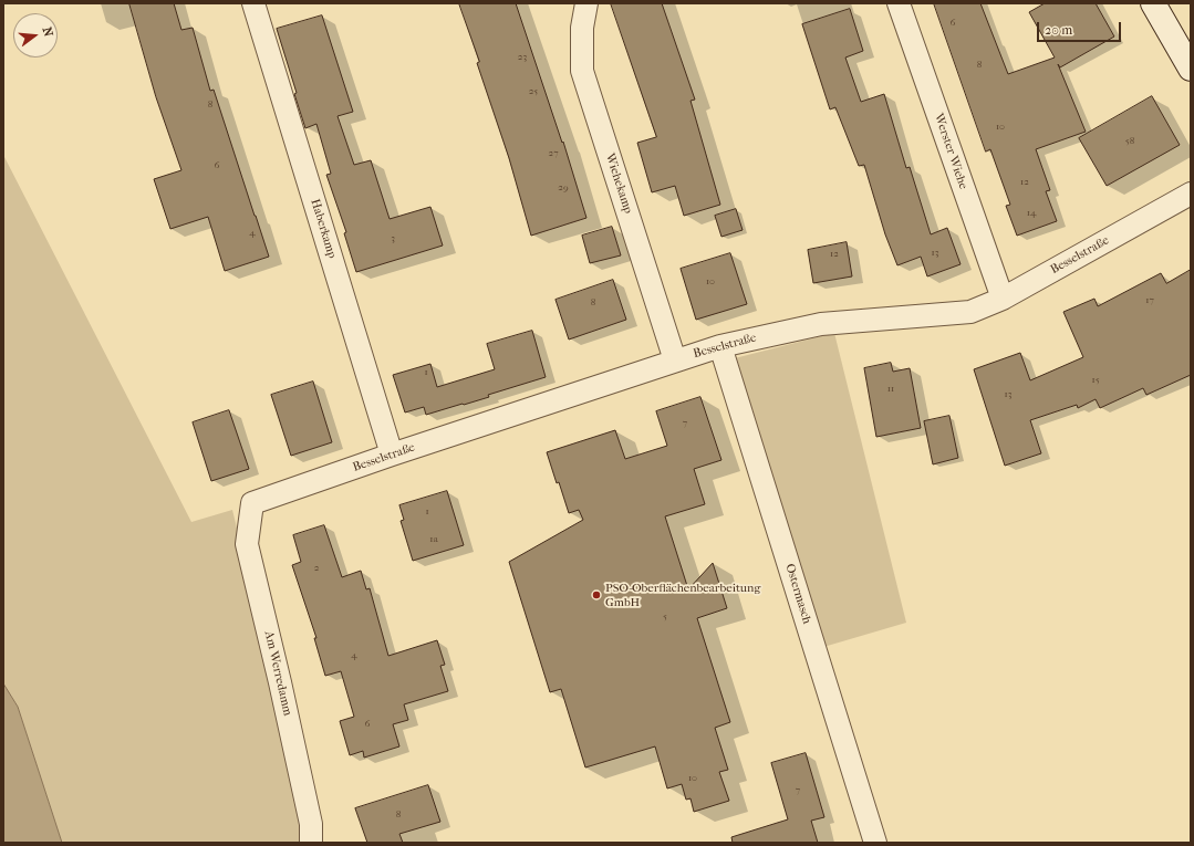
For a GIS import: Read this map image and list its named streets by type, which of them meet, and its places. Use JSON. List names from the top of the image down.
{
  "streets": {
    "street": [
      "Werster Wiehe",
      "Wiehekamp",
      "Haberkamp",
      "Besselstraße",
      "Ostermasch",
      "Am Werredamm"
    ]
  },
  "crossings": [
    ["Werster Wiehe", "Besselstraße"],
    ["Wiehekamp", "Besselstraße"],
    ["Haberkamp", "Besselstraße"],
    ["Besselstraße", "Ostermasch"],
    ["Besselstraße", "Am Werredamm"]
  ],
  "places": ["PSO-Oberflächenbearbeitung GmbH"],
  "house_numbers": [
    "6",
    "23",
    "8",
    "25",
    "8",
    "10",
    "58",
    "27",
    "6",
    "12",
    "29",
    "14",
    "4",
    "3",
    "13",
    "12",
    "10",
    "17",
    "8",
    "1",
    "15",
    "11",
    "13",
    "7",
    "1",
    "1a",
    "2",
    "5",
    "4",
    "6",
    "10",
    "7",
    "8"
  ],
  "scale_bar": "20 m",
  "north": "right"
}
